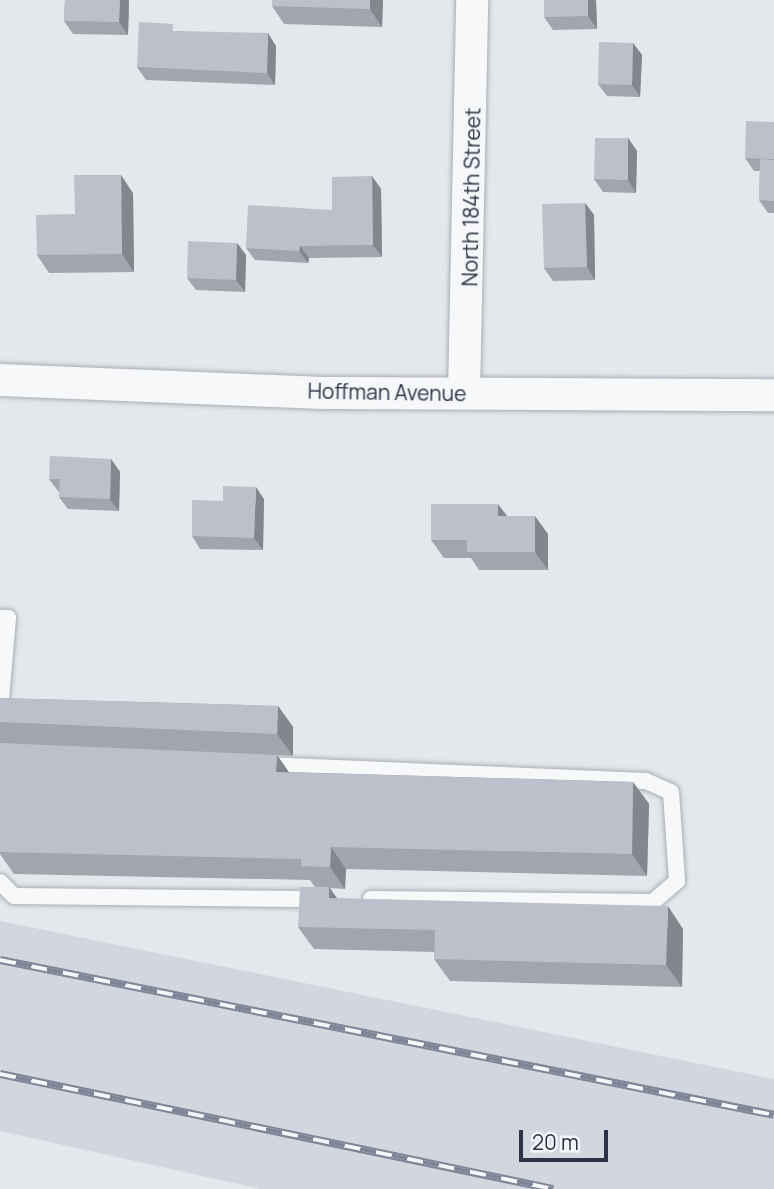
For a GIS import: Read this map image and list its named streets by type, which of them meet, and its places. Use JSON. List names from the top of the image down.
{
  "streets": {
    "street": ["North 184th Street", "Hoffman Avenue"]
  },
  "crossings": [
    ["North 184th Street", "Hoffman Avenue"]
  ],
  "scale_bar": "20 m"
}
